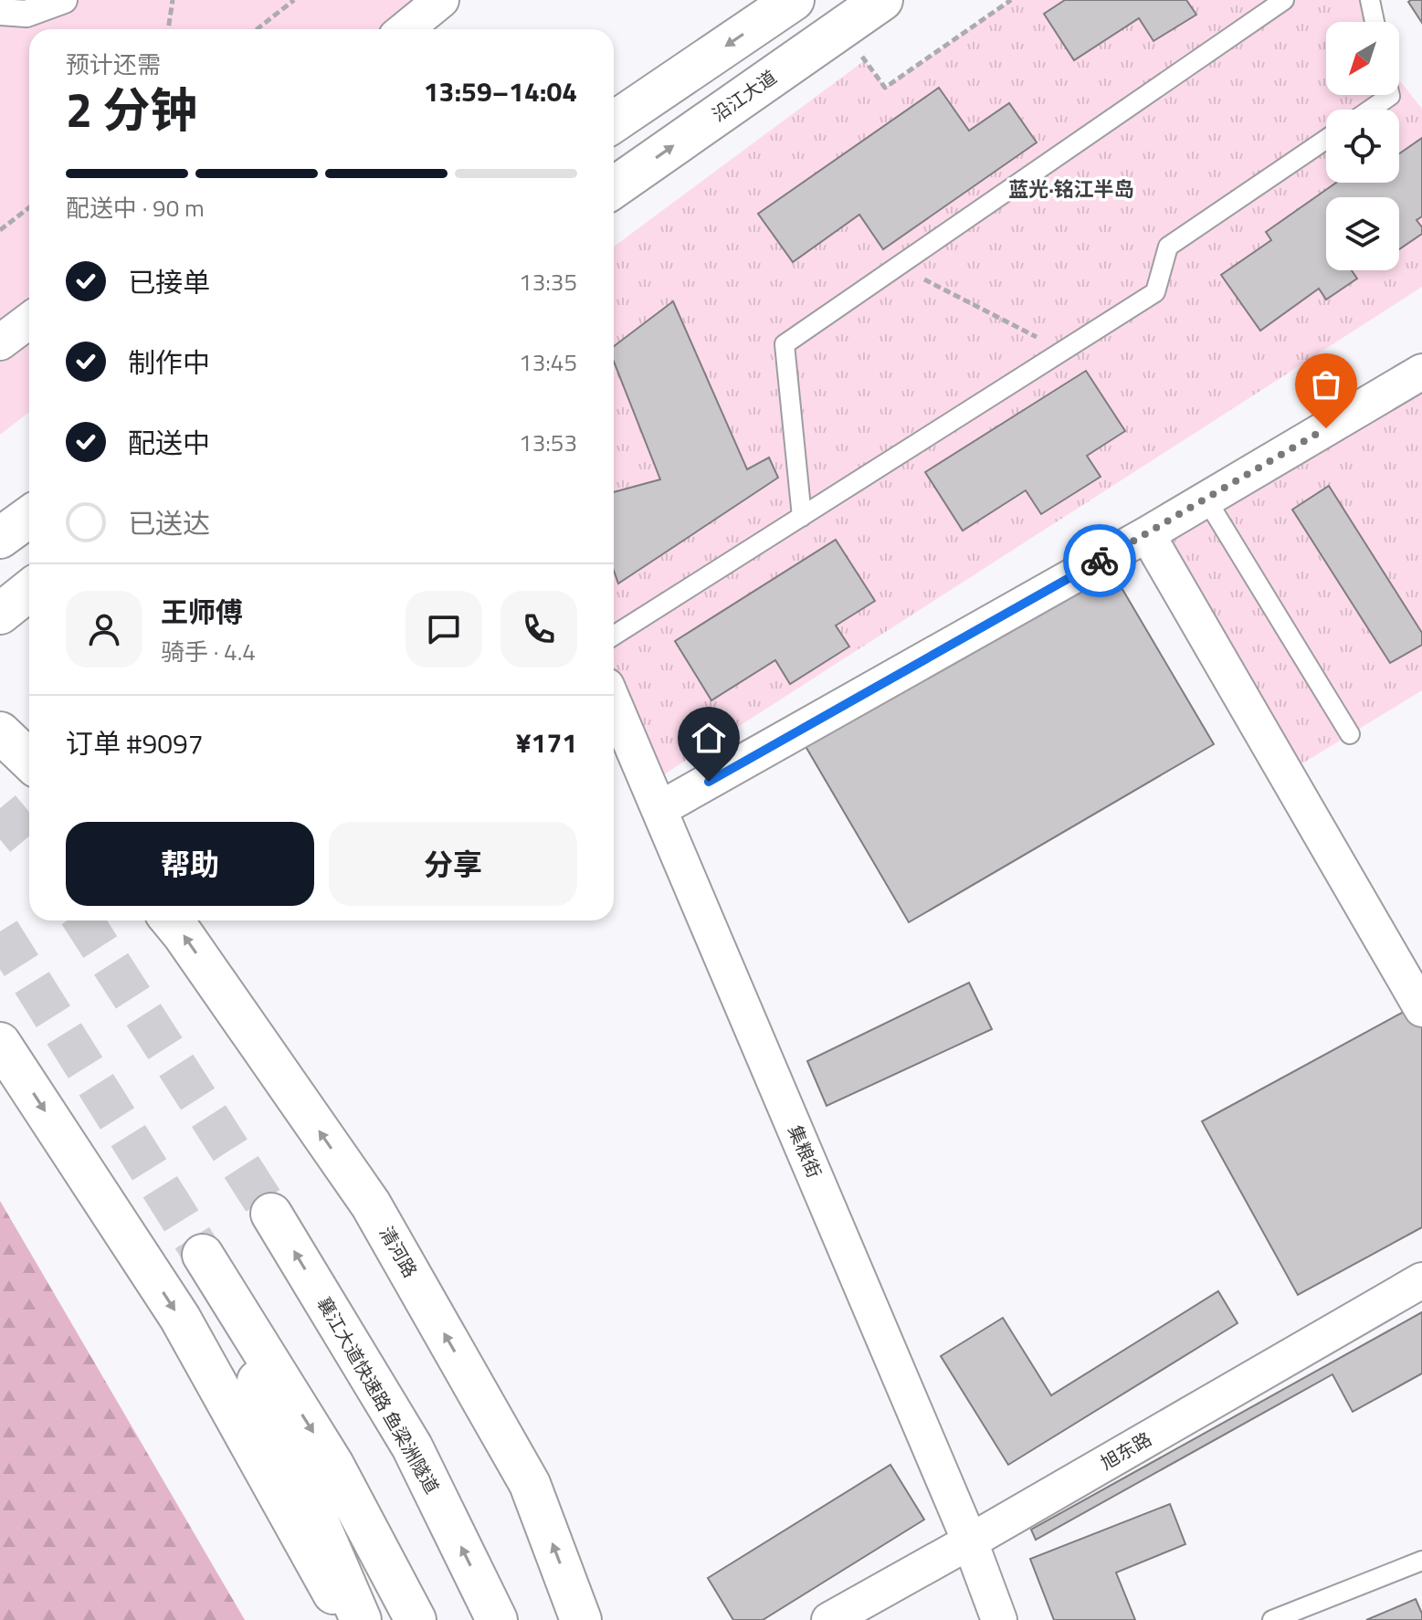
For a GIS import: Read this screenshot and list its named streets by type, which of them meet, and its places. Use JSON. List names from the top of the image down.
{
  "streets": {
    "main road": ["沿江大道", "清河路", "襄江大道快速路 鱼梁洲隧道"],
    "street": ["集粮街", "旭东路"]
  },
  "crossings": [
    ["集粮街", "旭东路"]
  ],
  "districts": ["蓝光·铭江半岛"],
  "north": "bottom left",
  "page": {
    "heading": ["2 分钟", "预计还需", "13:59–14:04"],
    "panel": [
      "王师傅",
      "骑手 · 4.4",
      "订单 #9097",
      "¥171"
    ],
    "bar": "配送中 · 90 m",
    "list": [
      ["已接单", "13:35"],
      ["制作中", "13:45"],
      ["配送中", "13:53"],
      "已送达"
    ],
    "buttons": ["帮助", "分享"]
  }
}
